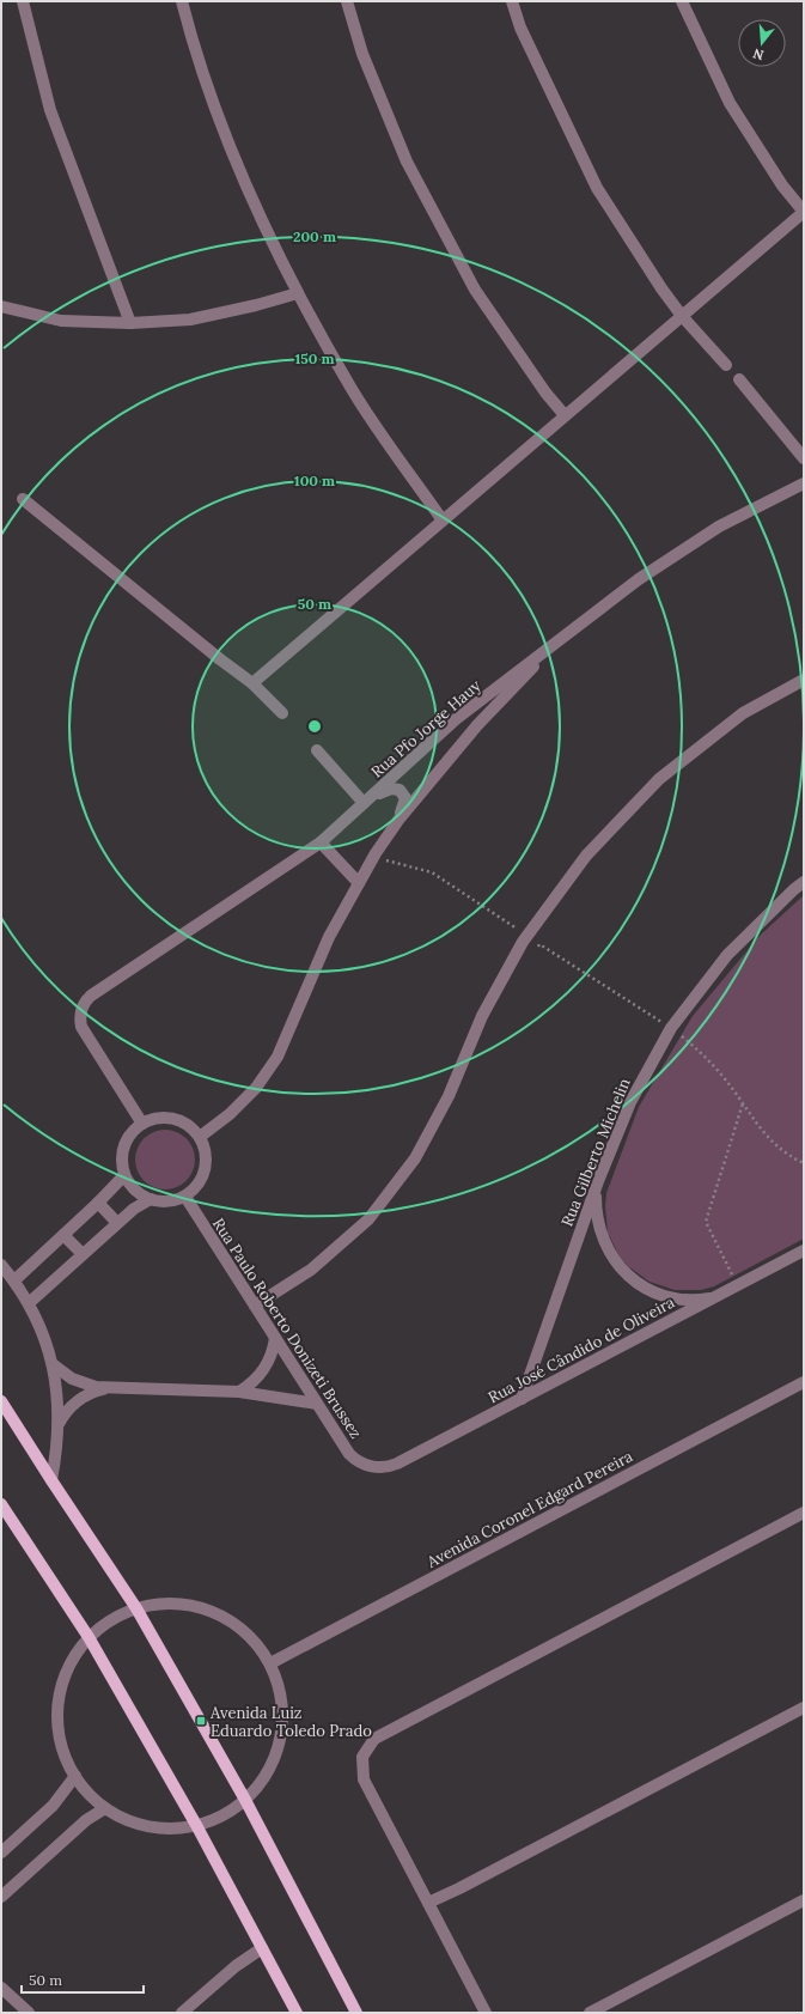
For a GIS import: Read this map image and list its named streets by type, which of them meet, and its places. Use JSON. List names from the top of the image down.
{
  "streets": {
    "street": [
      "Rua Pfo Jorge Hauy",
      "Rua Gilberto Michelin",
      "Rua Paulo Roberto Donizeti Brussez",
      "Rua José Cândido de Oliveira",
      "Avenida Coronel Edgard Pereira"
    ]
  },
  "crossings": [
    ["Rua Pfo Jorge Hauy", "Rua Paulo Roberto Donizeti Brussez"],
    ["Rua Gilberto Michelin", "Rua José Cândido de Oliveira"],
    ["Rua Paulo Roberto Donizeti Brussez", "Rua José Cândido de Oliveira"]
  ],
  "places": {
    "transit": ["Avenida Luiz Eduardo Toledo Prado"]
  },
  "scale_bar": "50 m",
  "north": "bottom",
  "rings": [
    "200 m",
    "150 m",
    "100 m",
    "50 m"
  ]
}
